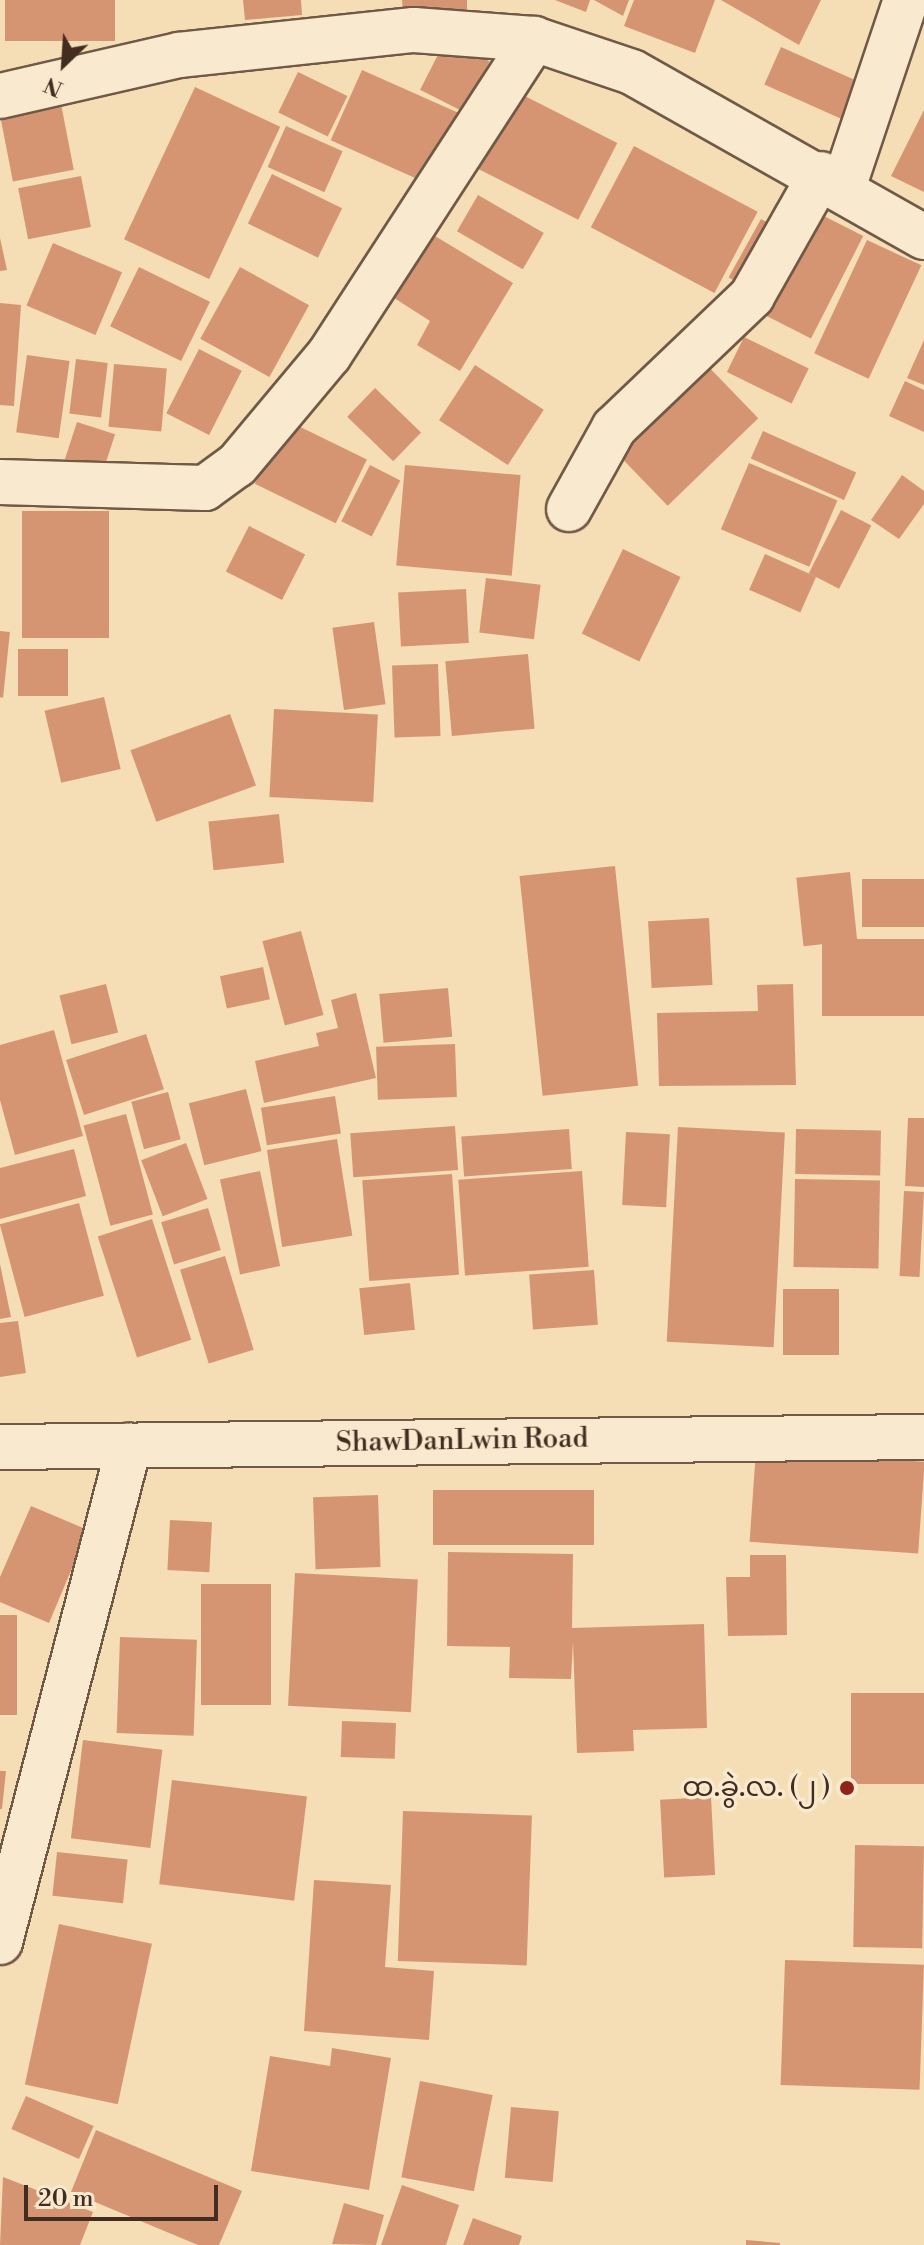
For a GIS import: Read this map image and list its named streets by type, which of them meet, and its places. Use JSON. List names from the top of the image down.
{
  "streets": {
    "street": ["ShawDanLwin Road"]
  },
  "places": ["ထ.ခွဲ.လ. (၂ )"],
  "scale_bar": "20 m",
  "north": "bottom left"
}
